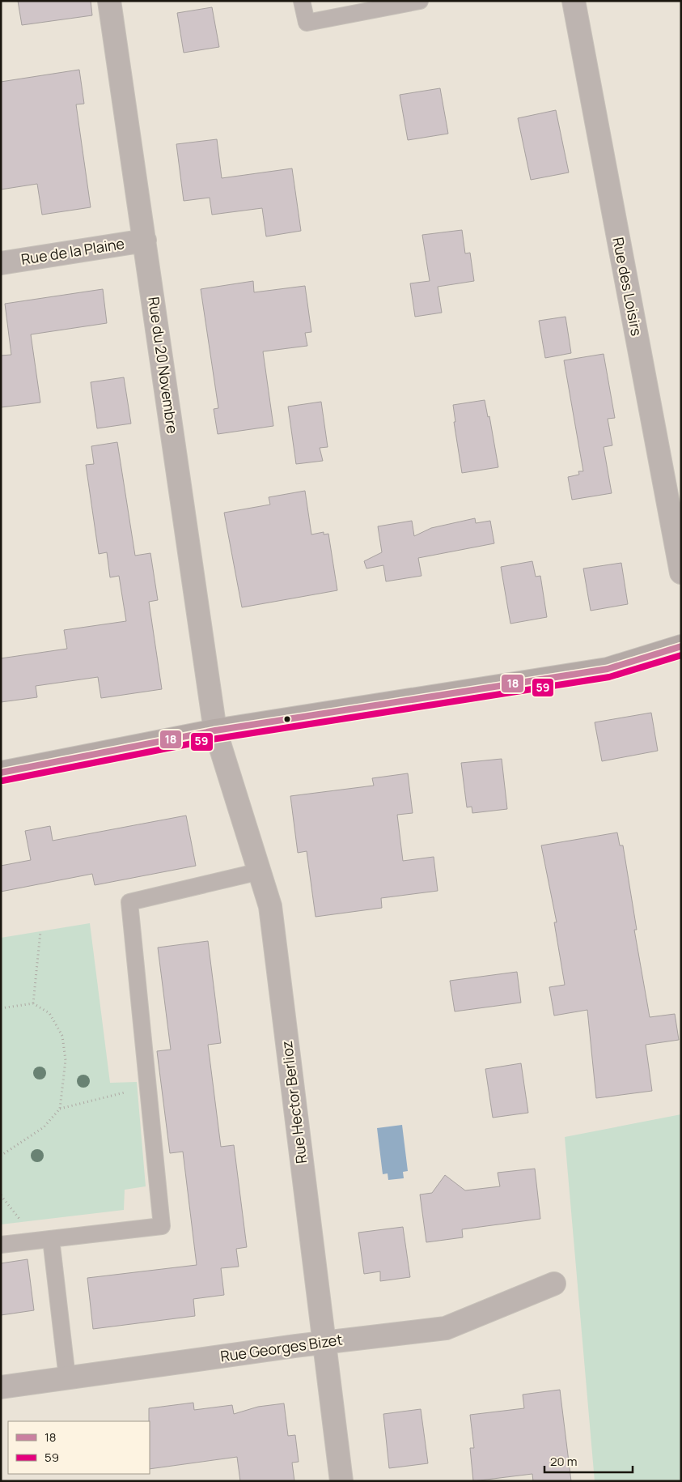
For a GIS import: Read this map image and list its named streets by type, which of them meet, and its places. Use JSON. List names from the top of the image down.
{
  "streets": {
    "street": [
      "Rue de la Plaine",
      "Rue des Loisirs",
      "Rue du 20 Novembre",
      "Rue Hector Berlioz",
      "Rue Georges Bizet"
    ]
  },
  "crossings": [
    ["Rue de la Plaine", "Rue du 20 Novembre"],
    ["Rue du 20 Novembre", "Rue Hector Berlioz"],
    ["Rue Hector Berlioz", "Rue Georges Bizet"]
  ],
  "lines": ["transit line 18", "transit line 59"],
  "legend": ["18", "59"],
  "scale_bar": "20 m"
}
